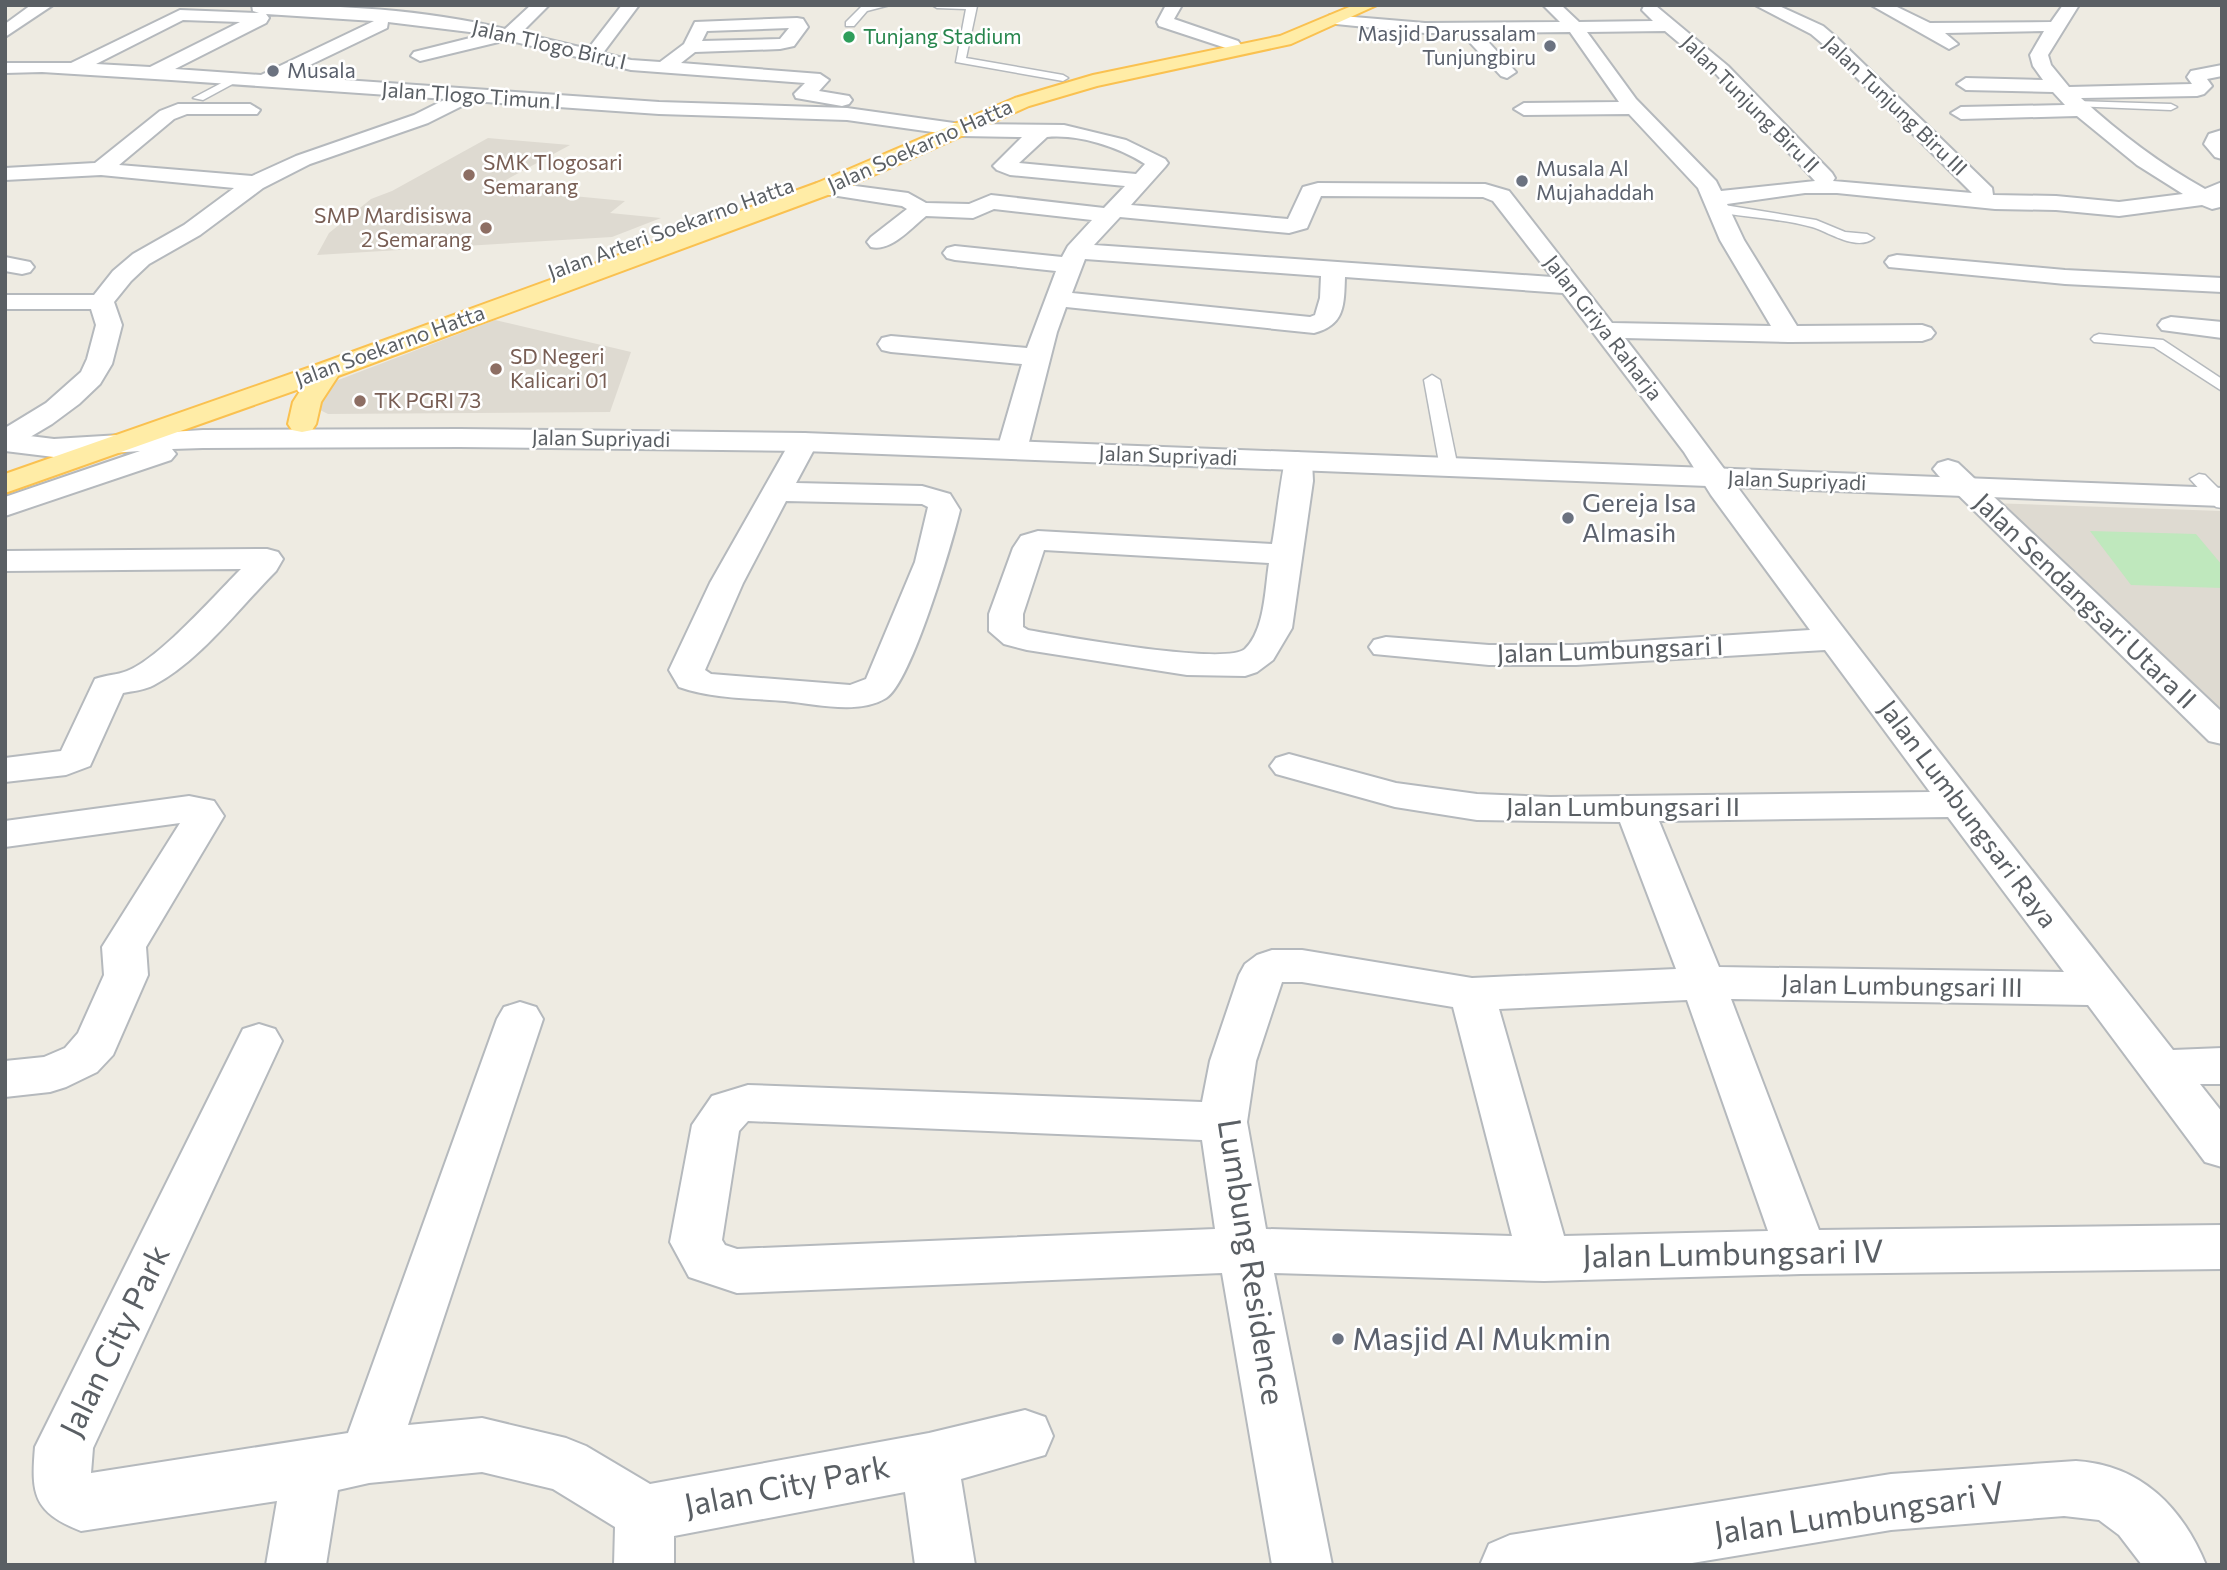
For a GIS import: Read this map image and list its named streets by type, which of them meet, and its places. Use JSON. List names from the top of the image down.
{
  "streets": {
    "main road": ["Jalan Soekarno Hatta", "Jalan Arteri Soekarno Hatta"],
    "street": [
      "Jalan Tlogo Biru I",
      "Jalan Tlogo Timun I",
      "Jalan Tunjung Biru II",
      "Jalan Tunjung Biru III",
      "Jalan Griya Raharja",
      "Jalan Supriyadi",
      "Jalan Sendangsari Utara II",
      "Jalan Lumbungsari I",
      "Jalan Lumbungsari II",
      "Jalan Lumbungsari Raya",
      "Jalan Lumbungsari III",
      "Jalan Lumbungsari IV",
      "Lumbung Residence",
      "Jalan City Park",
      "Jalan Lumbungsari V"
    ]
  },
  "crossings": [
    ["Jalan Tlogo Biru I", "Jalan Tlogo Timun I"],
    ["Jalan Tlogo Timun I", "Jalan Arteri Soekarno Hatta"],
    ["Jalan Soekarno Hatta", "Jalan Arteri Soekarno Hatta"],
    ["Jalan Soekarno Hatta", "Jalan Supriyadi"],
    ["Jalan Arteri Soekarno Hatta", "Jalan Supriyadi"],
    ["Jalan Griya Raharja", "Jalan Supriyadi"],
    ["Jalan Griya Raharja", "Jalan Lumbungsari Raya"],
    ["Jalan Supriyadi", "Jalan Sendangsari Utara II"],
    ["Jalan Supriyadi", "Jalan Lumbungsari Raya"],
    ["Jalan Lumbungsari I", "Jalan Lumbungsari Raya"],
    ["Jalan Lumbungsari II", "Jalan Lumbungsari Raya"],
    ["Jalan Lumbungsari Raya", "Jalan Lumbungsari III"],
    ["Jalan Lumbungsari III", "Lumbung Residence"],
    ["Jalan Lumbungsari IV", "Lumbung Residence"]
  ],
  "places": [
    "Tunjang Stadium",
    "Masjid Darussalam Tunjungbiru",
    "Musala",
    "SMK Tlogosari Semarang",
    "Musala Al Mujahaddah",
    "SMP Mardisiswa 2 Semarang",
    "SD Negeri Kalicari 01",
    "TK PGRI 73",
    "Gereja Isa Almasih",
    "Masjid Al Mukmin"
  ]
}
